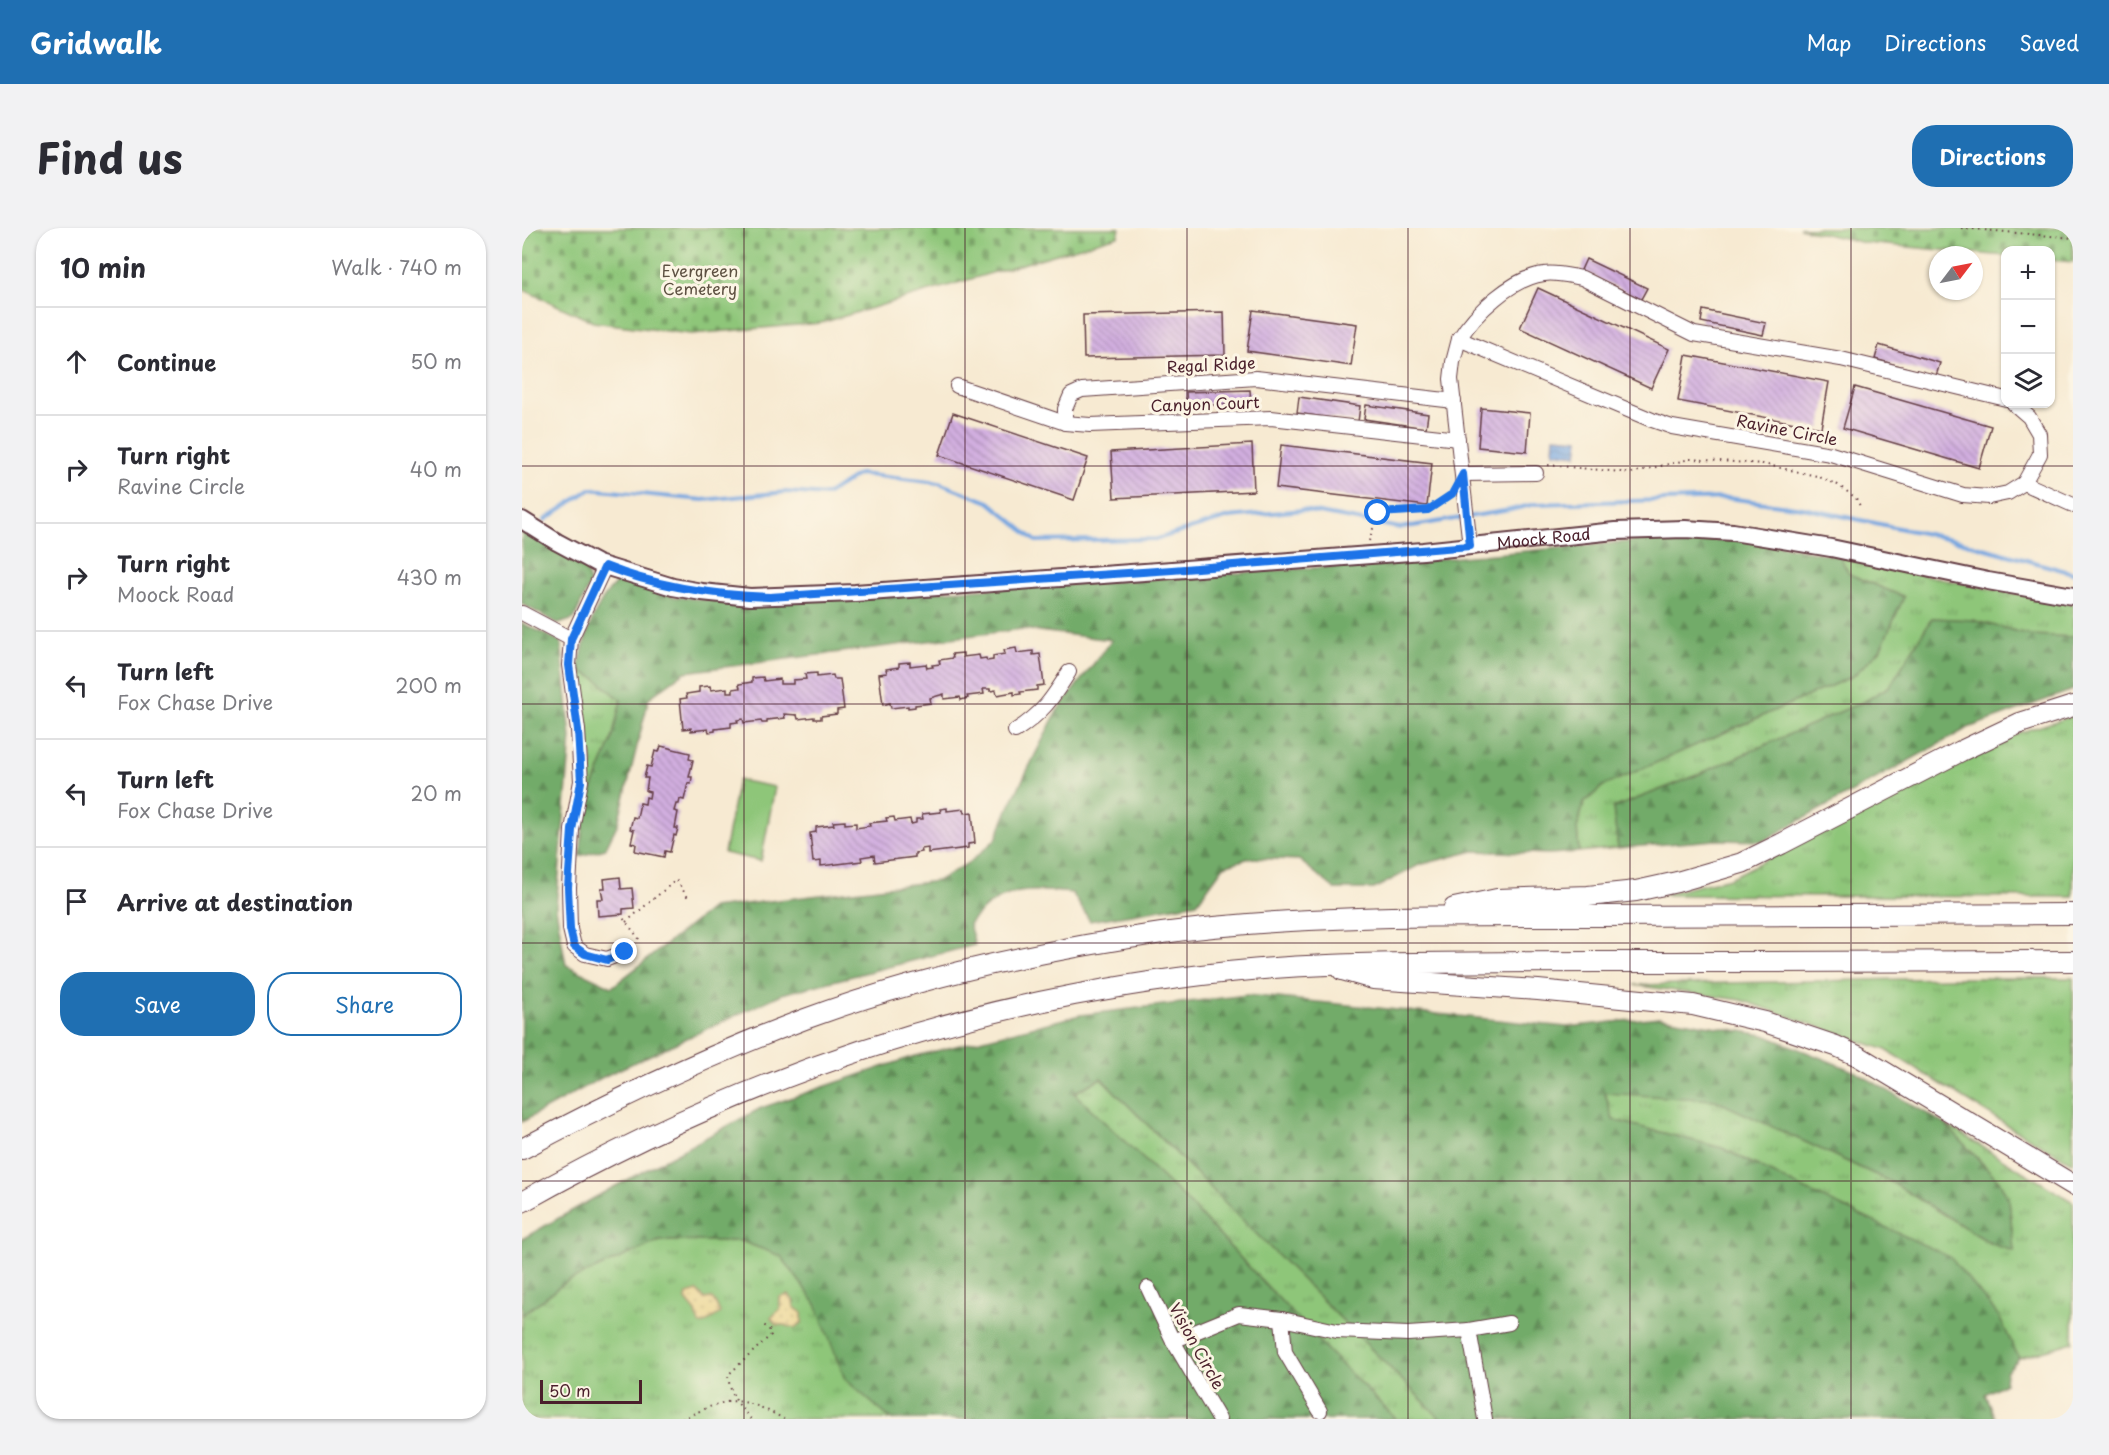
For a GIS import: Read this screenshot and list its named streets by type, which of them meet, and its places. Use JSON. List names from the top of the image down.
{
  "streets": {
    "main road": ["Moock Road"],
    "street": [
      "Regal Ridge",
      "Canyon Court",
      "Ravine Circle",
      "Vision Circle"
    ]
  },
  "crossings": [
    ["Regal Ridge", "Canyon Court"]
  ],
  "parks": ["Evergreen Cemetery"],
  "scale_bar": "50 m",
  "north": "top right",
  "page": {
    "header": "Gridwalk",
    "nav": ["Map", "Directions", "Saved"],
    "title": "Find us",
    "buttons": [
      "Directions",
      ["Save", "Share"]
    ],
    "heading": ["10 min", "Walk · 740 m"],
    "map_buttons": ["+", "−"],
    "list": [
      ["Continue", "50 m"],
      ["Turn right", "Ravine Circle", "40 m"],
      ["Turn right", "Moock Road", "430 m"],
      ["Turn left", "Fox Chase Drive", "200 m"],
      ["Turn left", "Fox Chase Drive", "20 m"],
      "Arrive at destination"
    ],
    "scale": "50 m"
  }
}
